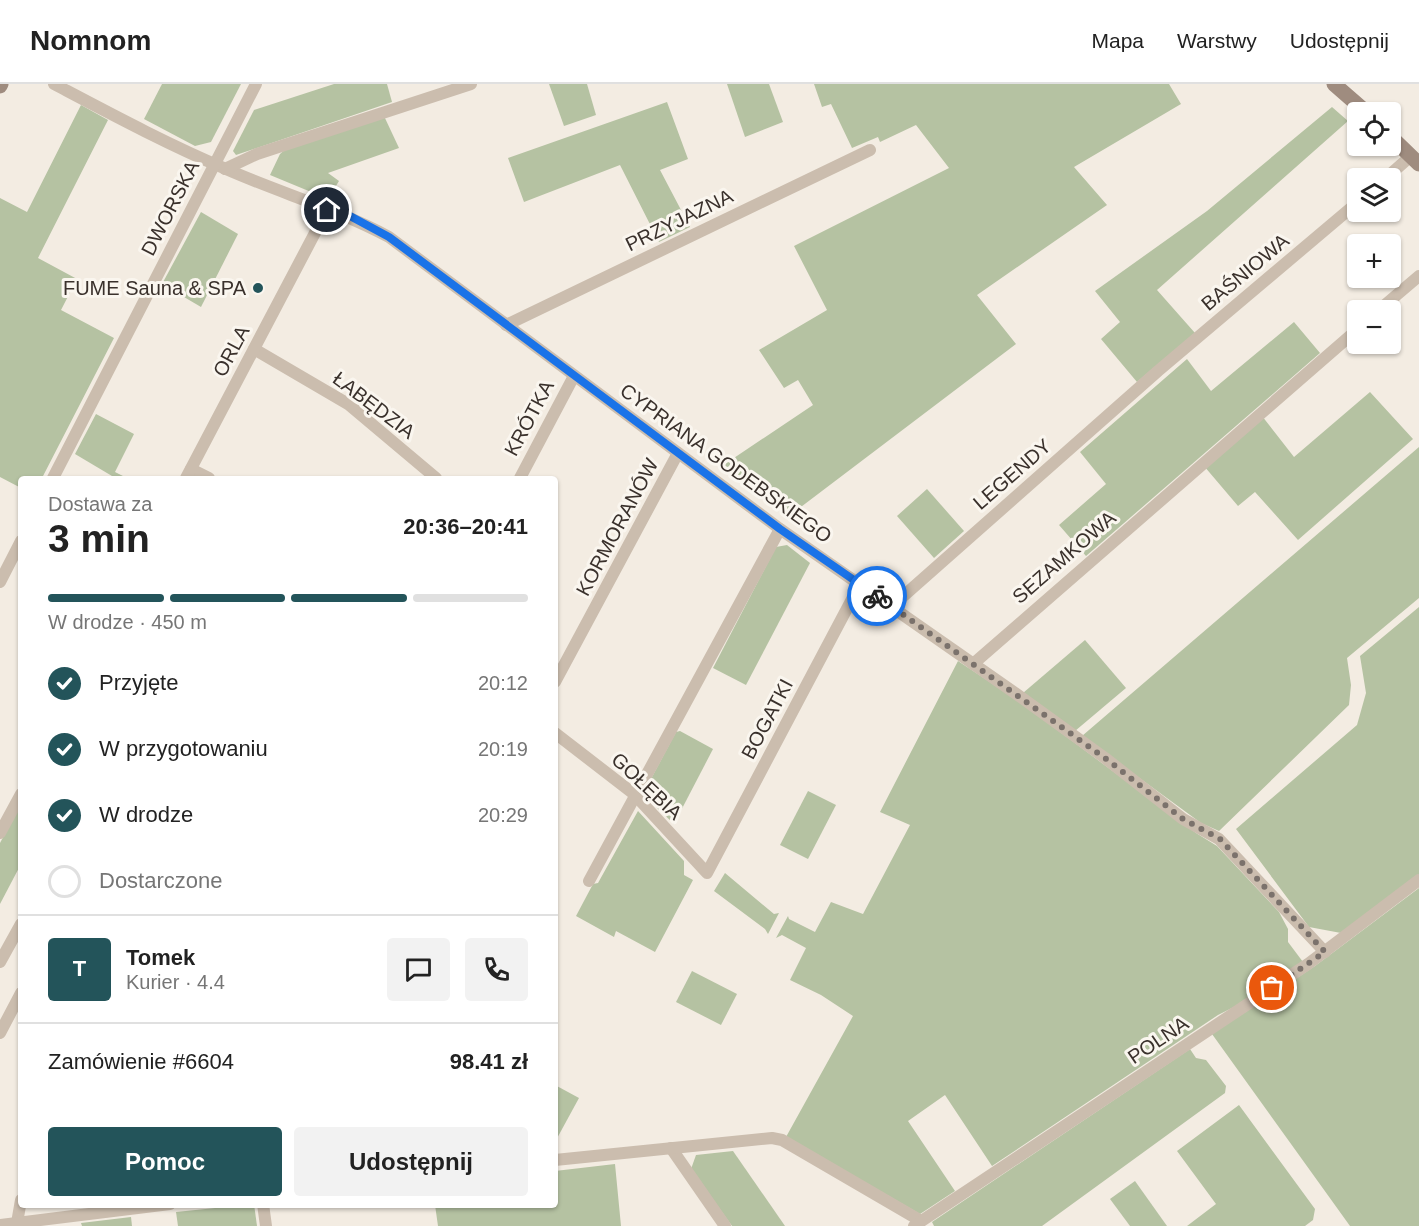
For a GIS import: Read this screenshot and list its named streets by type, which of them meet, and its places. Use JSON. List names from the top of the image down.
{
  "streets": {
    "street": [
      "DWORSKA",
      "PRZYJAZNA",
      "BAŚNIOWA",
      "ORLA",
      "ŁABĘDZIA",
      "KRÓTKA",
      "CYPRIANA GODEBSKIEGO",
      "LEGENDY",
      "KORMORANÓW",
      "SEZAMKOWA",
      "BOGATKI",
      "GOŁĘBIA",
      "POLNA"
    ]
  },
  "crossings": [
    ["DWORSKA", "CYPRIANA GODEBSKIEGO"],
    ["PRZYJAZNA", "CYPRIANA GODEBSKIEGO"],
    ["BAŚNIOWA", "LEGENDY"],
    ["ORLA", "ŁABĘDZIA"],
    ["ORLA", "CYPRIANA GODEBSKIEGO"],
    ["KRÓTKA", "CYPRIANA GODEBSKIEGO"],
    ["CYPRIANA GODEBSKIEGO", "LEGENDY"],
    ["CYPRIANA GODEBSKIEGO", "KORMORANÓW"],
    ["CYPRIANA GODEBSKIEGO", "SEZAMKOWA"],
    ["CYPRIANA GODEBSKIEGO", "BOGATKI"],
    ["CYPRIANA GODEBSKIEGO", "POLNA"],
    ["BOGATKI", "GOŁĘBIA"]
  ],
  "places": ["FUME Sauna & SPA"],
  "page": {
    "header": "Nomnom",
    "nav": ["Mapa", "Warstwy", "Udostępnij"],
    "map_buttons": ["+", "−"],
    "heading": ["3 min", "Dostawa za", "20:36–20:41"],
    "panel": [
      "Tomek",
      "Kurier · 4.4",
      "Zamówienie #6604",
      "98.41 zł"
    ],
    "bar": "W drodze · 450 m",
    "list": [
      ["Przyjęte", "20:12"],
      ["W przygotowaniu", "20:19"],
      ["W drodze", "20:29"],
      "Dostarczone"
    ],
    "round": "T",
    "buttons": ["Pomoc", "Udostępnij"]
  }
}
